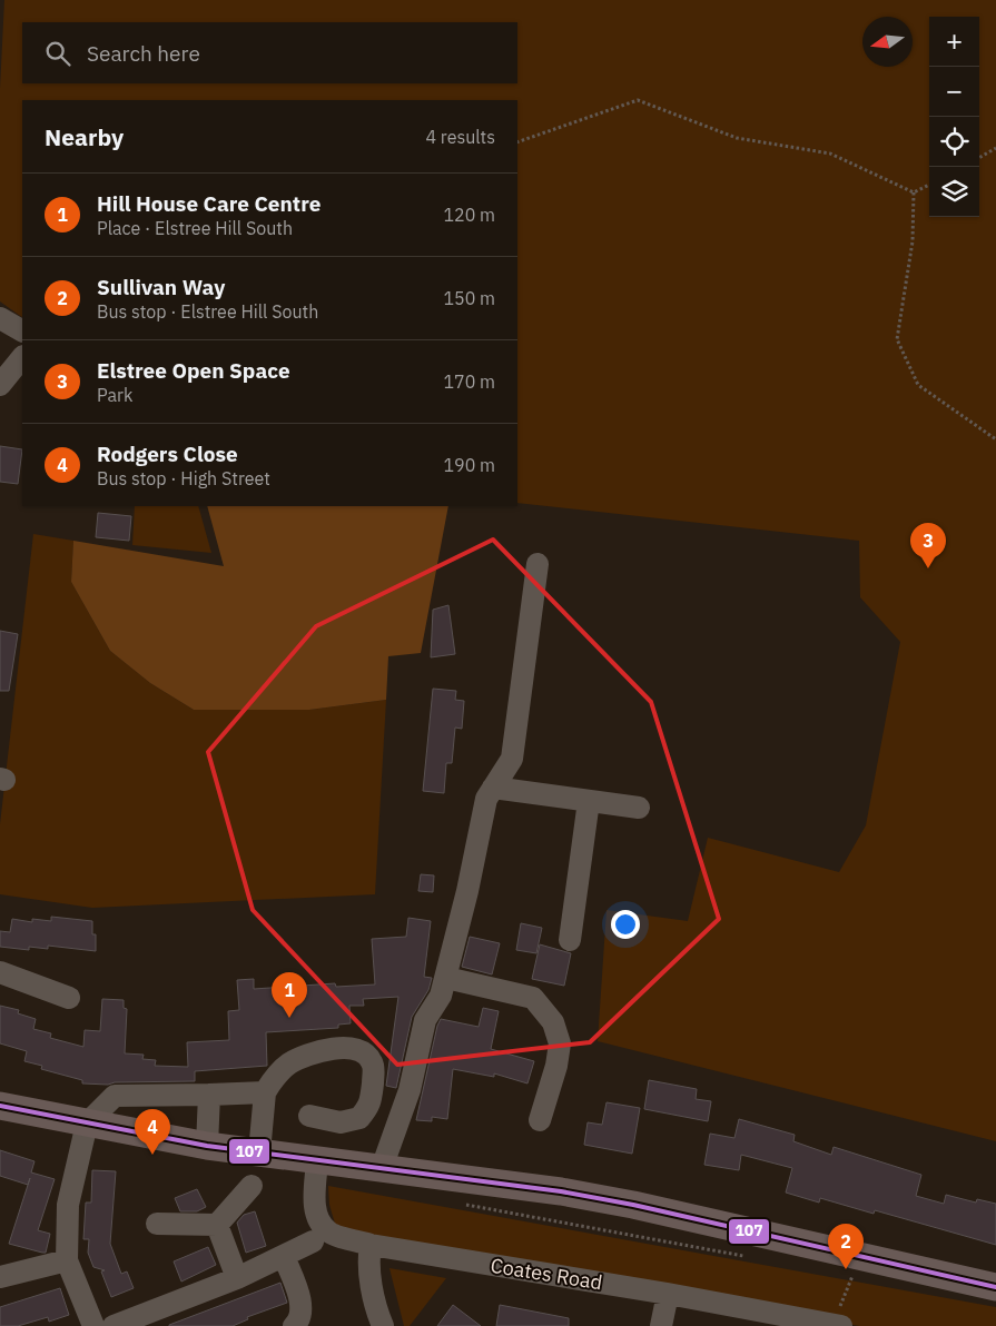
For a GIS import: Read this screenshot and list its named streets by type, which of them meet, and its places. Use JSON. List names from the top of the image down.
{
  "streets": {
    "street": ["Coates Road"]
  },
  "lines": ["transit line 107"],
  "north": "left",
  "page": {
    "map_buttons": ["+", "−"],
    "search": "Search here",
    "heading": ["Nearby", "4 results"],
    "list": [
      {
        "mark": "1",
        "name": "Hill House Care Centre",
        "note": "Place · Elstree Hill South",
        "value": "120 m"
      },
      {
        "mark": "2",
        "name": "Sullivan Way",
        "note": "Bus stop · Elstree Hill South",
        "value": "150 m"
      },
      {
        "mark": "3",
        "name": "Elstree Open Space",
        "note": "Park",
        "value": "170 m"
      },
      {
        "mark": "4",
        "name": "Rodgers Close",
        "note": "Bus stop · High Street",
        "value": "190 m"
      }
    ],
    "pins": [
      "3",
      "1",
      "4",
      "2"
    ]
  }
}
